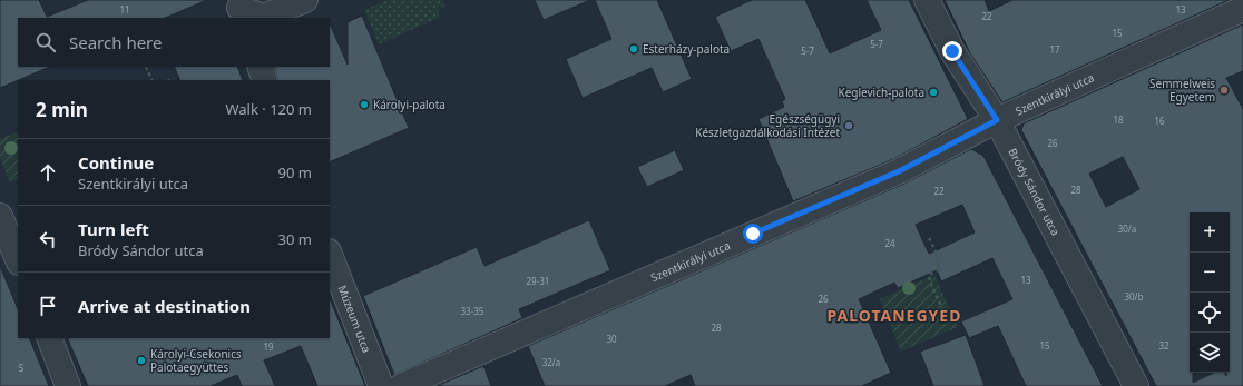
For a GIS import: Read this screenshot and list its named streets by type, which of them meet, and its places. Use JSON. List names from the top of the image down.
{
  "streets": {
    "street": ["Szentkirályi utca", "Bródy Sándor utca", "Múzeum utca"]
  },
  "crossings": [
    ["Szentkirályi utca", "Bródy Sándor utca"]
  ],
  "districts": ["PALOTANEGYED"],
  "places": [
    "Esterházy-palota",
    "Semmelweis Egyetem",
    "Keglevich-palota",
    "Károlyi-palota",
    "Egészségügyi Készletgazdálkodási Intézet",
    "Károlyi-Csekonics Palotaegyüttes"
  ],
  "house_numbers": [
    "11",
    "13",
    "22",
    "15",
    "5-7",
    "17",
    "5-7",
    "18",
    "16",
    "26",
    "28",
    "22",
    "30/a",
    "24",
    "13",
    "29-31",
    "30/b",
    "26",
    "33-35",
    "28",
    "30",
    "15",
    "32",
    "19",
    "32/a",
    "5"
  ],
  "page": {
    "search": "Search here",
    "heading": ["2 min", "Walk · 120 m"],
    "list": [
      ["Continue", "Szentkirályi utca", "90 m"],
      ["Turn left", "Bródy Sándor utca", "30 m"],
      "Arrive at destination"
    ],
    "map_buttons": ["+", "−"]
  }
}
